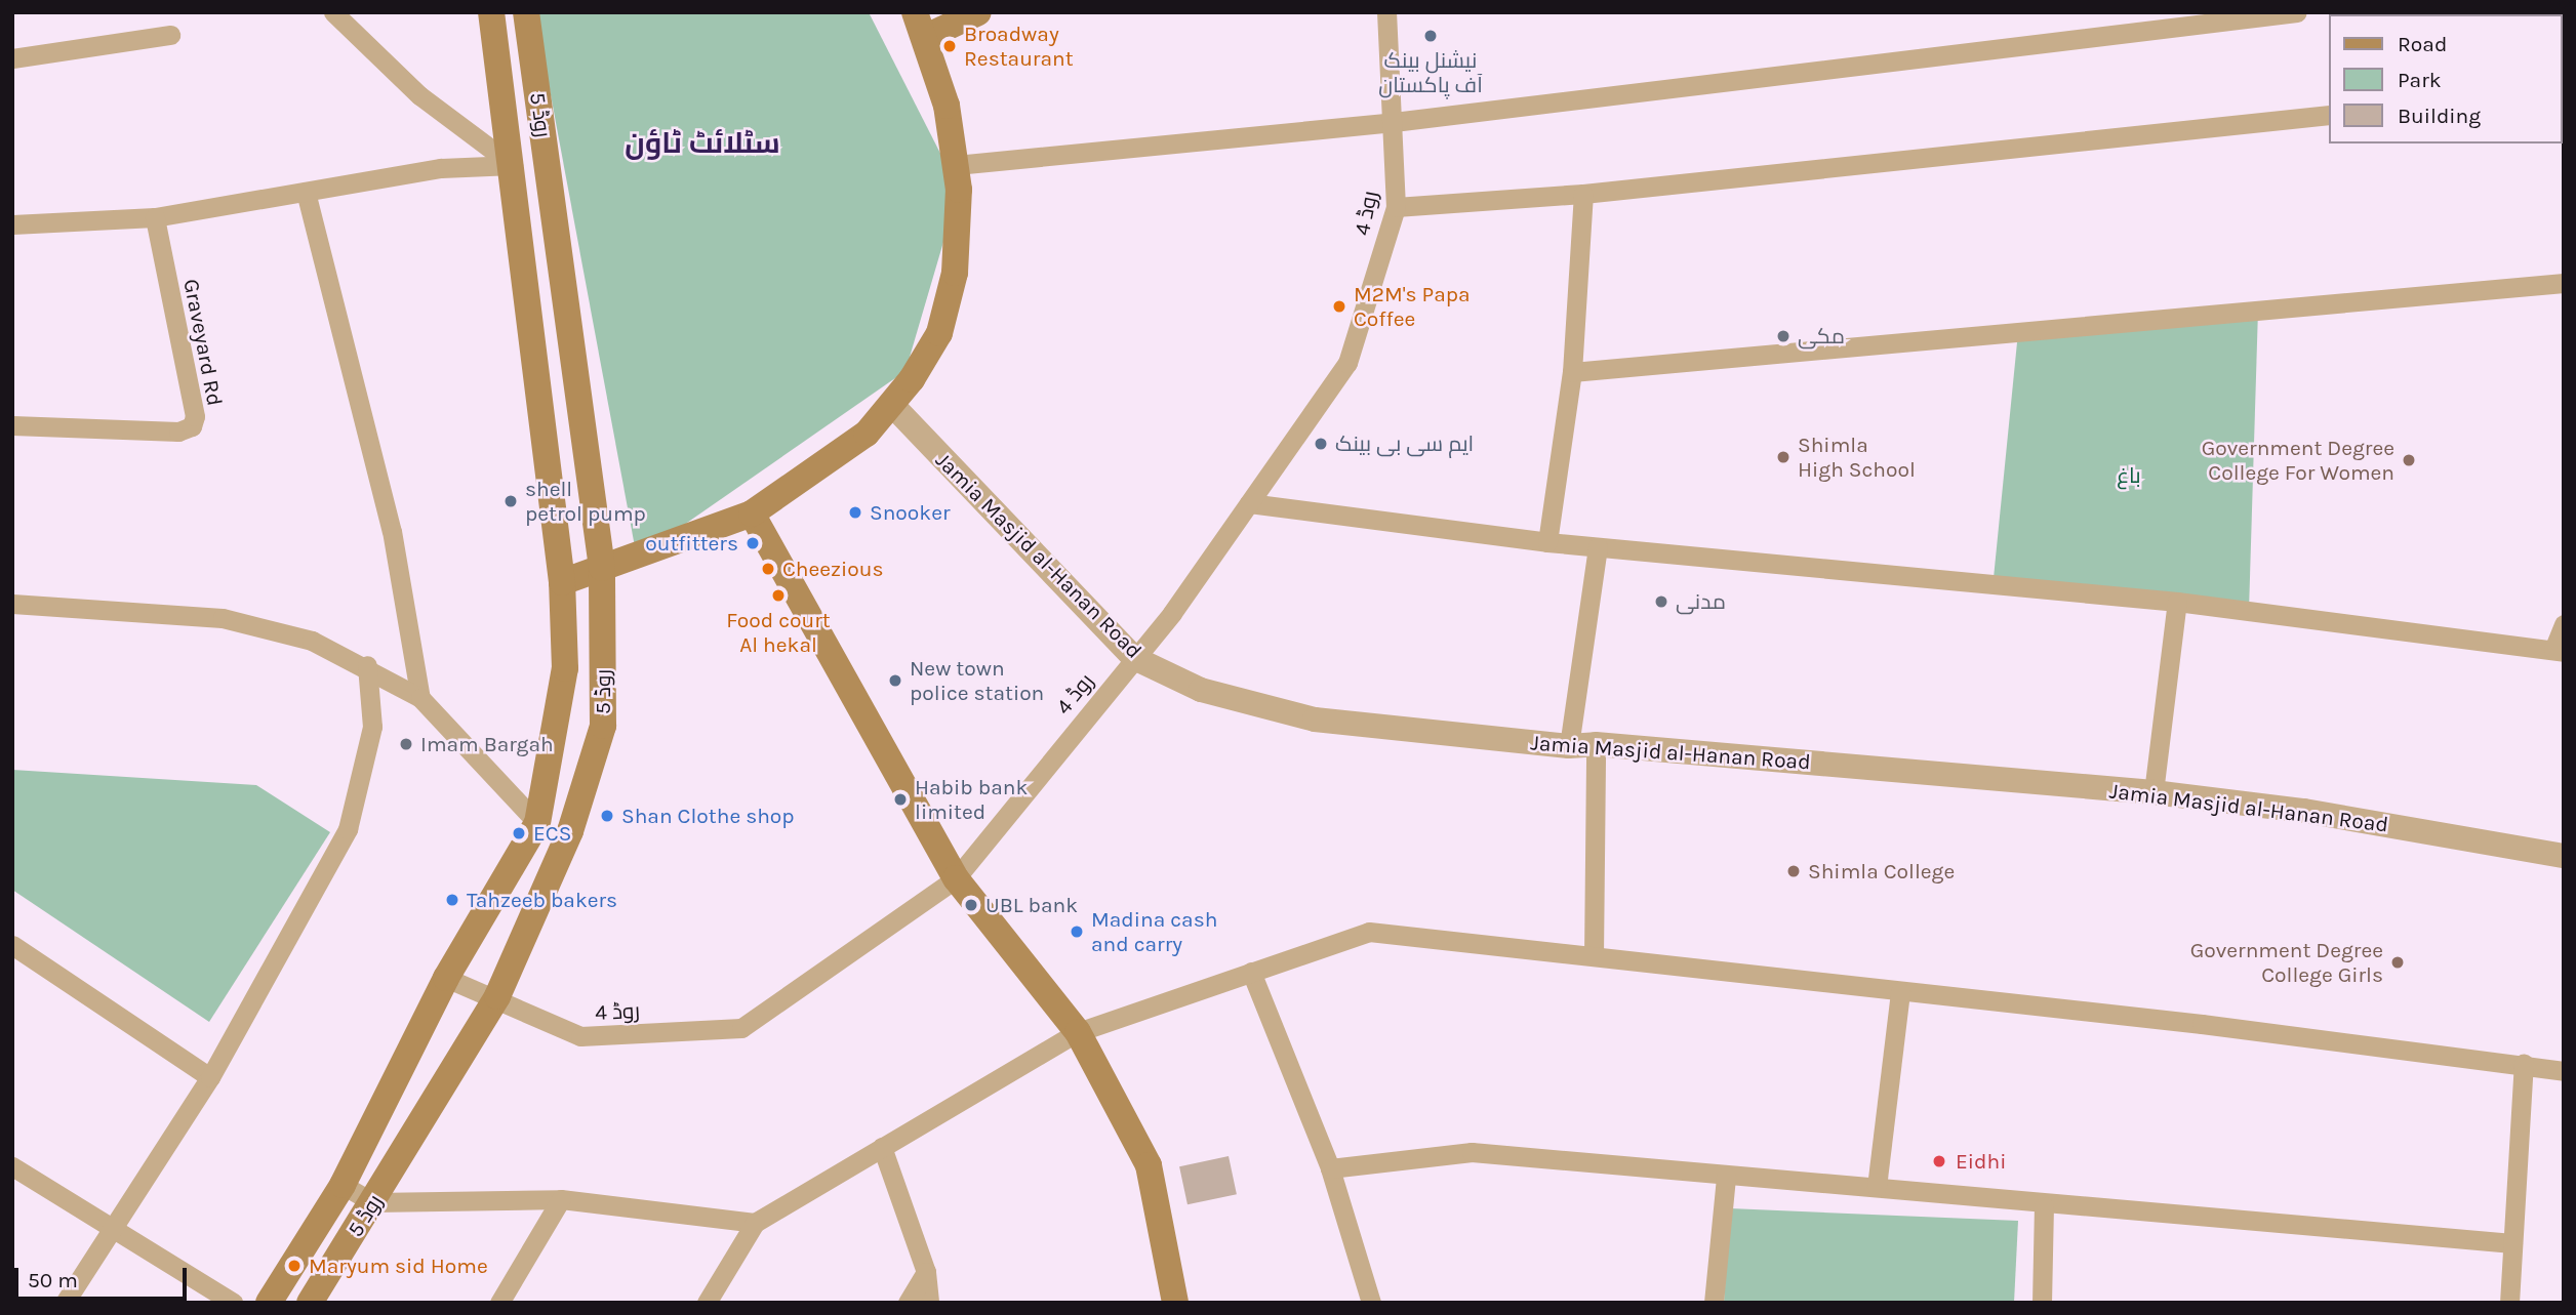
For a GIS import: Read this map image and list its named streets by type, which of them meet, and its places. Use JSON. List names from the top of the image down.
{
  "streets": {
    "main road": ["روڈ 5"],
    "street": ["روڈ 4", "Graveyard Rd", "Jamia Masjid al-Hanan Road"]
  },
  "crossings": [
    ["روڈ 5", "روڈ 4"],
    ["روڈ 4", "Jamia Masjid al-Hanan Road"]
  ],
  "districts": ["سٹلائٹ ٹاؤن"],
  "parks": ["باغ"],
  "places": [
    "نیشنل بینک آف پاکستان",
    "Broadway Restaurant",
    "M2M's Papa Coffee",
    "مکی",
    "ایم سی بی بینک",
    "Shimla High School",
    "Government Degree College For Women",
    "shell petrol pump",
    "Snooker",
    "outfitters",
    "Cheezious",
    "Food court Al hekal",
    "مدنی",
    "New town police station",
    "Imam Bargah",
    "Habib bank limited",
    "Shan Clothe shop",
    "ECS",
    "Shimla College",
    "Tahzeeb bakers",
    "UBL bank",
    "Madina cash and carry",
    "Government Degree College Girls",
    "Eidhi",
    "Maryum sid Home"
  ],
  "legend": ["Road", "Park", "Building"],
  "scale_bar": "50 m"
}
